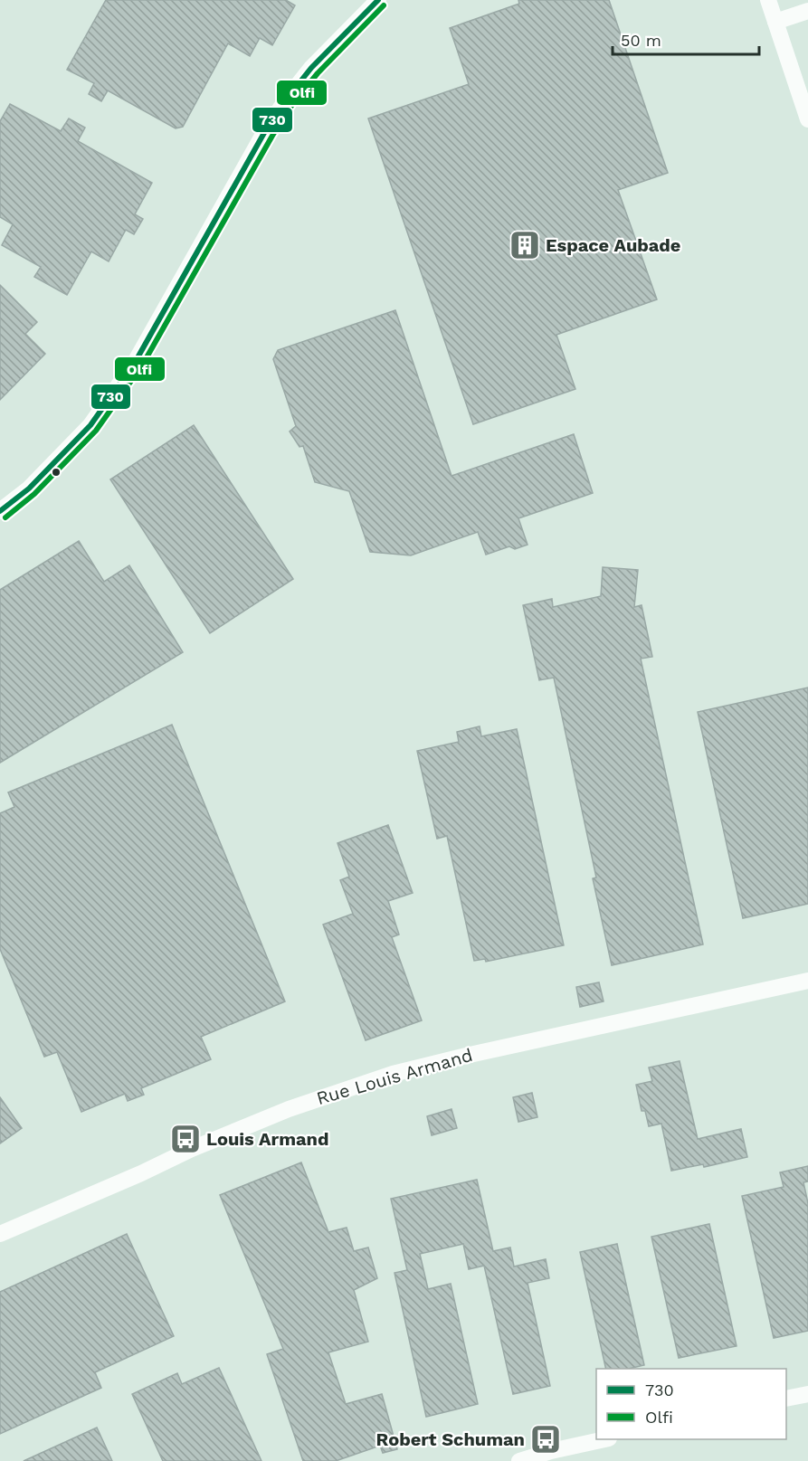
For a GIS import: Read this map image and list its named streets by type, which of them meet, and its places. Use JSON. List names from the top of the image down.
{
  "streets": {
    "street": ["Rue Louis Armand"]
  },
  "places": {
    "building": ["Espace Aubade"],
    "bus stop": ["Louis Armand", "Robert Schuman"]
  },
  "lines": ["transit line 730", "transit line Olfi"],
  "legend": ["730", "Olfi"],
  "scale_bar": "50 m"
}
